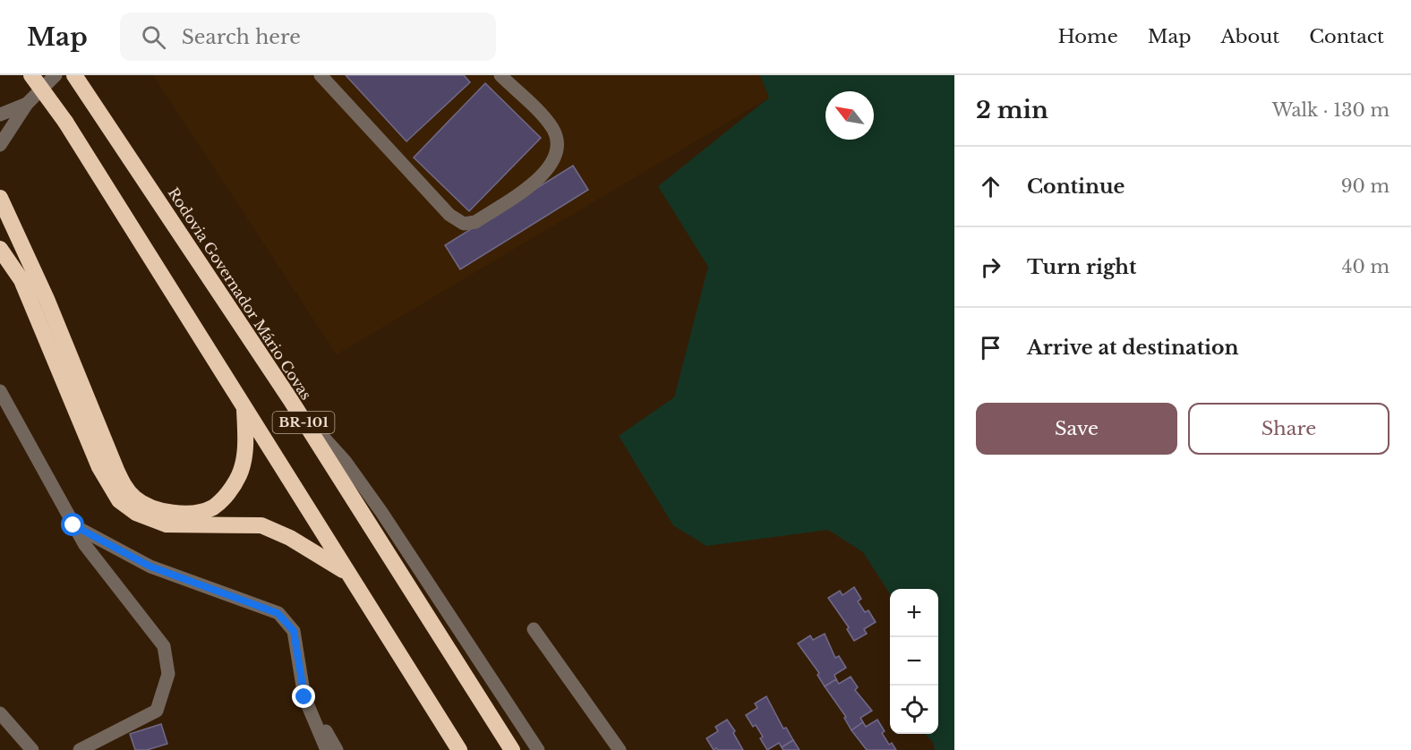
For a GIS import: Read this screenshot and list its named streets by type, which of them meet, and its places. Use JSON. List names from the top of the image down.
{
  "streets": {
    "highway": ["Rodovia Governador Mário Covas", "BR-101"]
  },
  "north": "top left",
  "page": {
    "header": "Map",
    "search": "Search here",
    "nav": [
      "Home",
      "Map",
      "About",
      "Contact"
    ],
    "heading": ["2 min", "Walk · 130 m"],
    "list": [
      ["Continue", "90 m"],
      ["Turn right", "40 m"],
      "Arrive at destination"
    ],
    "buttons": ["Save", "Share"],
    "map_buttons": ["+", "−"]
  }
}
